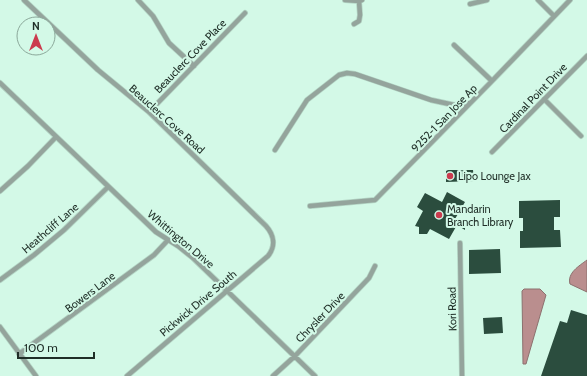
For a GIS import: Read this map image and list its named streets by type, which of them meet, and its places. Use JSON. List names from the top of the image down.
{
  "streets": {
    "street": [
      "Beauclerc Cove Place",
      "Cardinal Point Drive",
      "9252-1 San Jose Ap",
      "Beauclerc Cove Road",
      "Heathcliff Lane",
      "Whittington Drive",
      "Bowers Lane",
      "Pickwick Drive South",
      "Kori Road",
      "Chrysler Drive"
    ]
  },
  "crossings": [
    ["Beauclerc Cove Place", "Beauclerc Cove Road"],
    ["Beauclerc Cove Road", "Pickwick Drive South"],
    ["Heathcliff Lane", "Whittington Drive"],
    ["Whittington Drive", "Bowers Lane"],
    ["Whittington Drive", "Pickwick Drive South"],
    ["Whittington Drive", "Chrysler Drive"]
  ],
  "places": ["Lipo Lounge Jax", "Mandarin Branch Library"],
  "scale_bar": "100 m",
  "north": "top"
}
